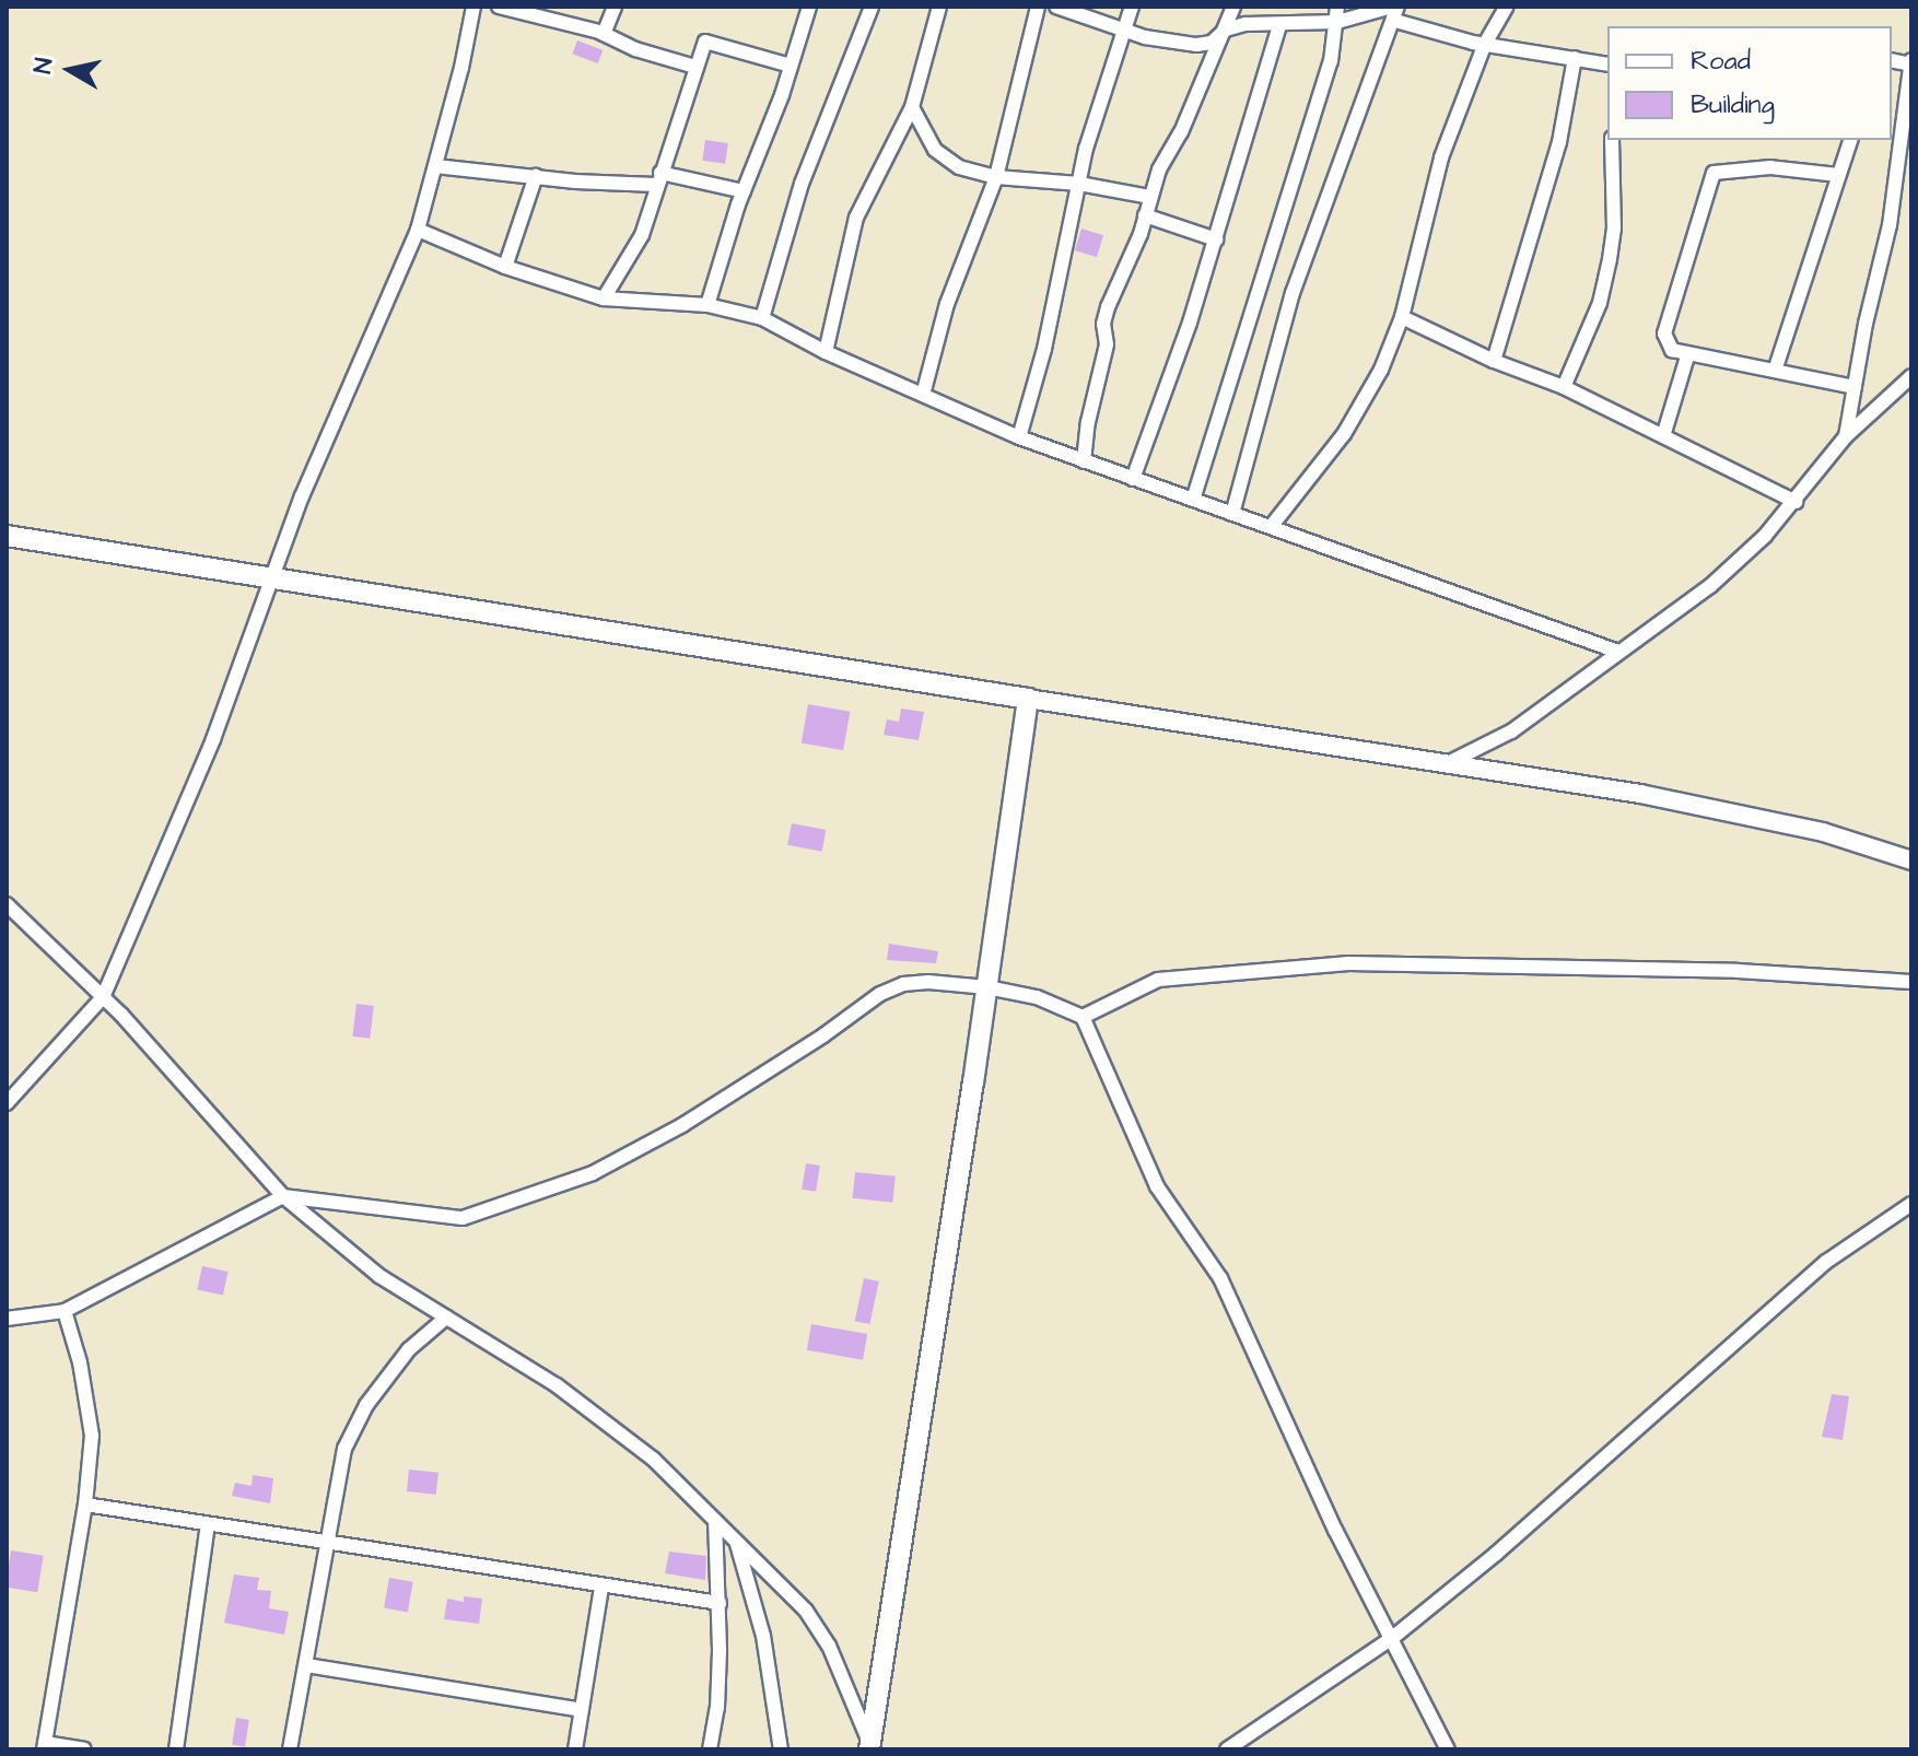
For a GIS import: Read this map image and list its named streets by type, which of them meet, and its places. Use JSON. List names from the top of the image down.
{
  "legend": ["Road", "Building"],
  "north": "left"
}
